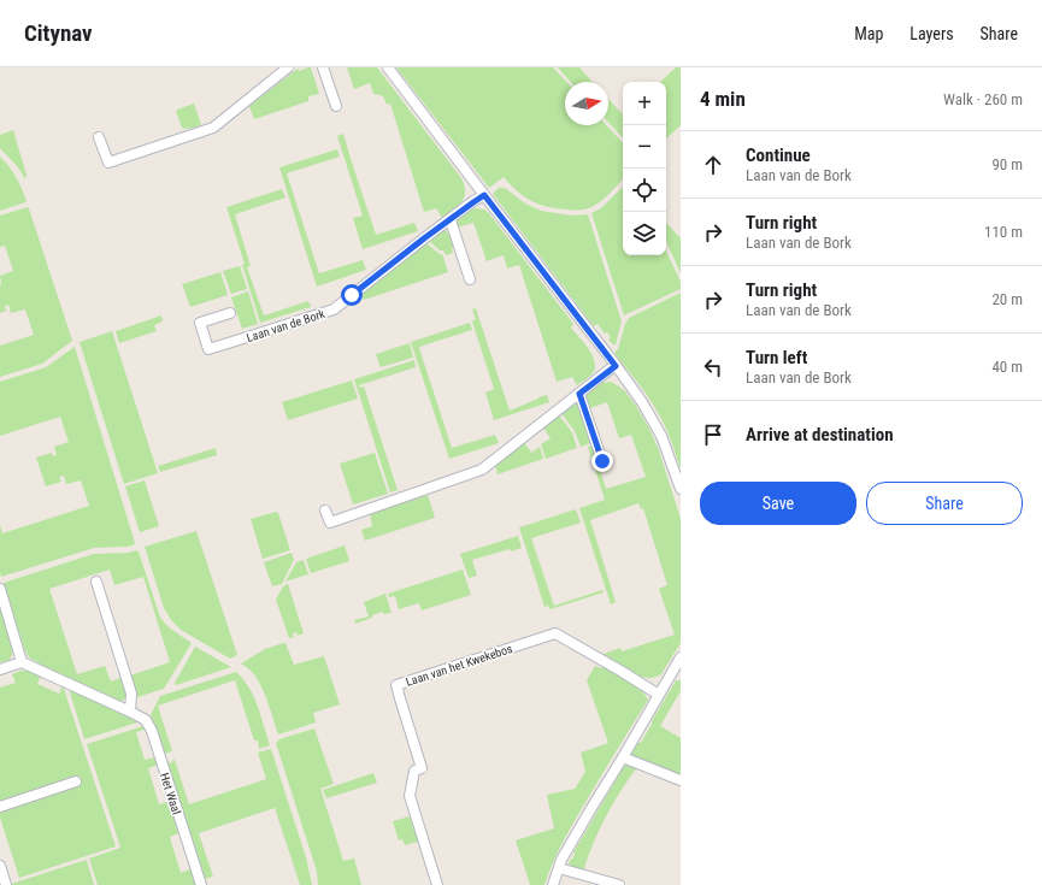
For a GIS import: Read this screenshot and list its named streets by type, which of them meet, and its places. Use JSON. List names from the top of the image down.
{
  "streets": {
    "street": ["Laan van de Bork", "Laan van het Kwekebos", "Het Waal"]
  },
  "north": "right",
  "page": {
    "header": "Citynav",
    "nav": ["Map", "Layers", "Share"],
    "heading": ["4 min", "Walk · 260 m"],
    "map_buttons": ["+", "−"],
    "list": [
      ["Continue", "Laan van de Bork", "90 m"],
      ["Turn right", "Laan van de Bork", "110 m"],
      ["Turn right", "Laan van de Bork", "20 m"],
      ["Turn left", "Laan van de Bork", "40 m"],
      "Arrive at destination"
    ],
    "buttons": ["Save", "Share"]
  }
}
